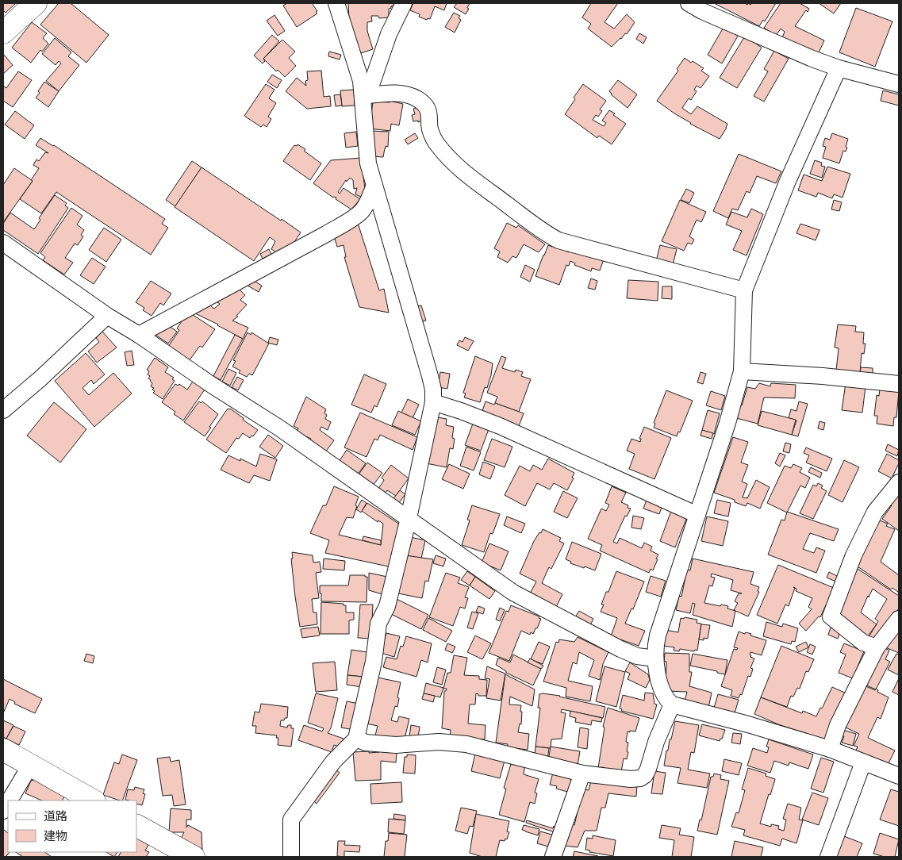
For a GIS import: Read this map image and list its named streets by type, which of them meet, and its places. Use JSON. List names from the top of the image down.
{
  "legend": ["道路", "建物"]
}
